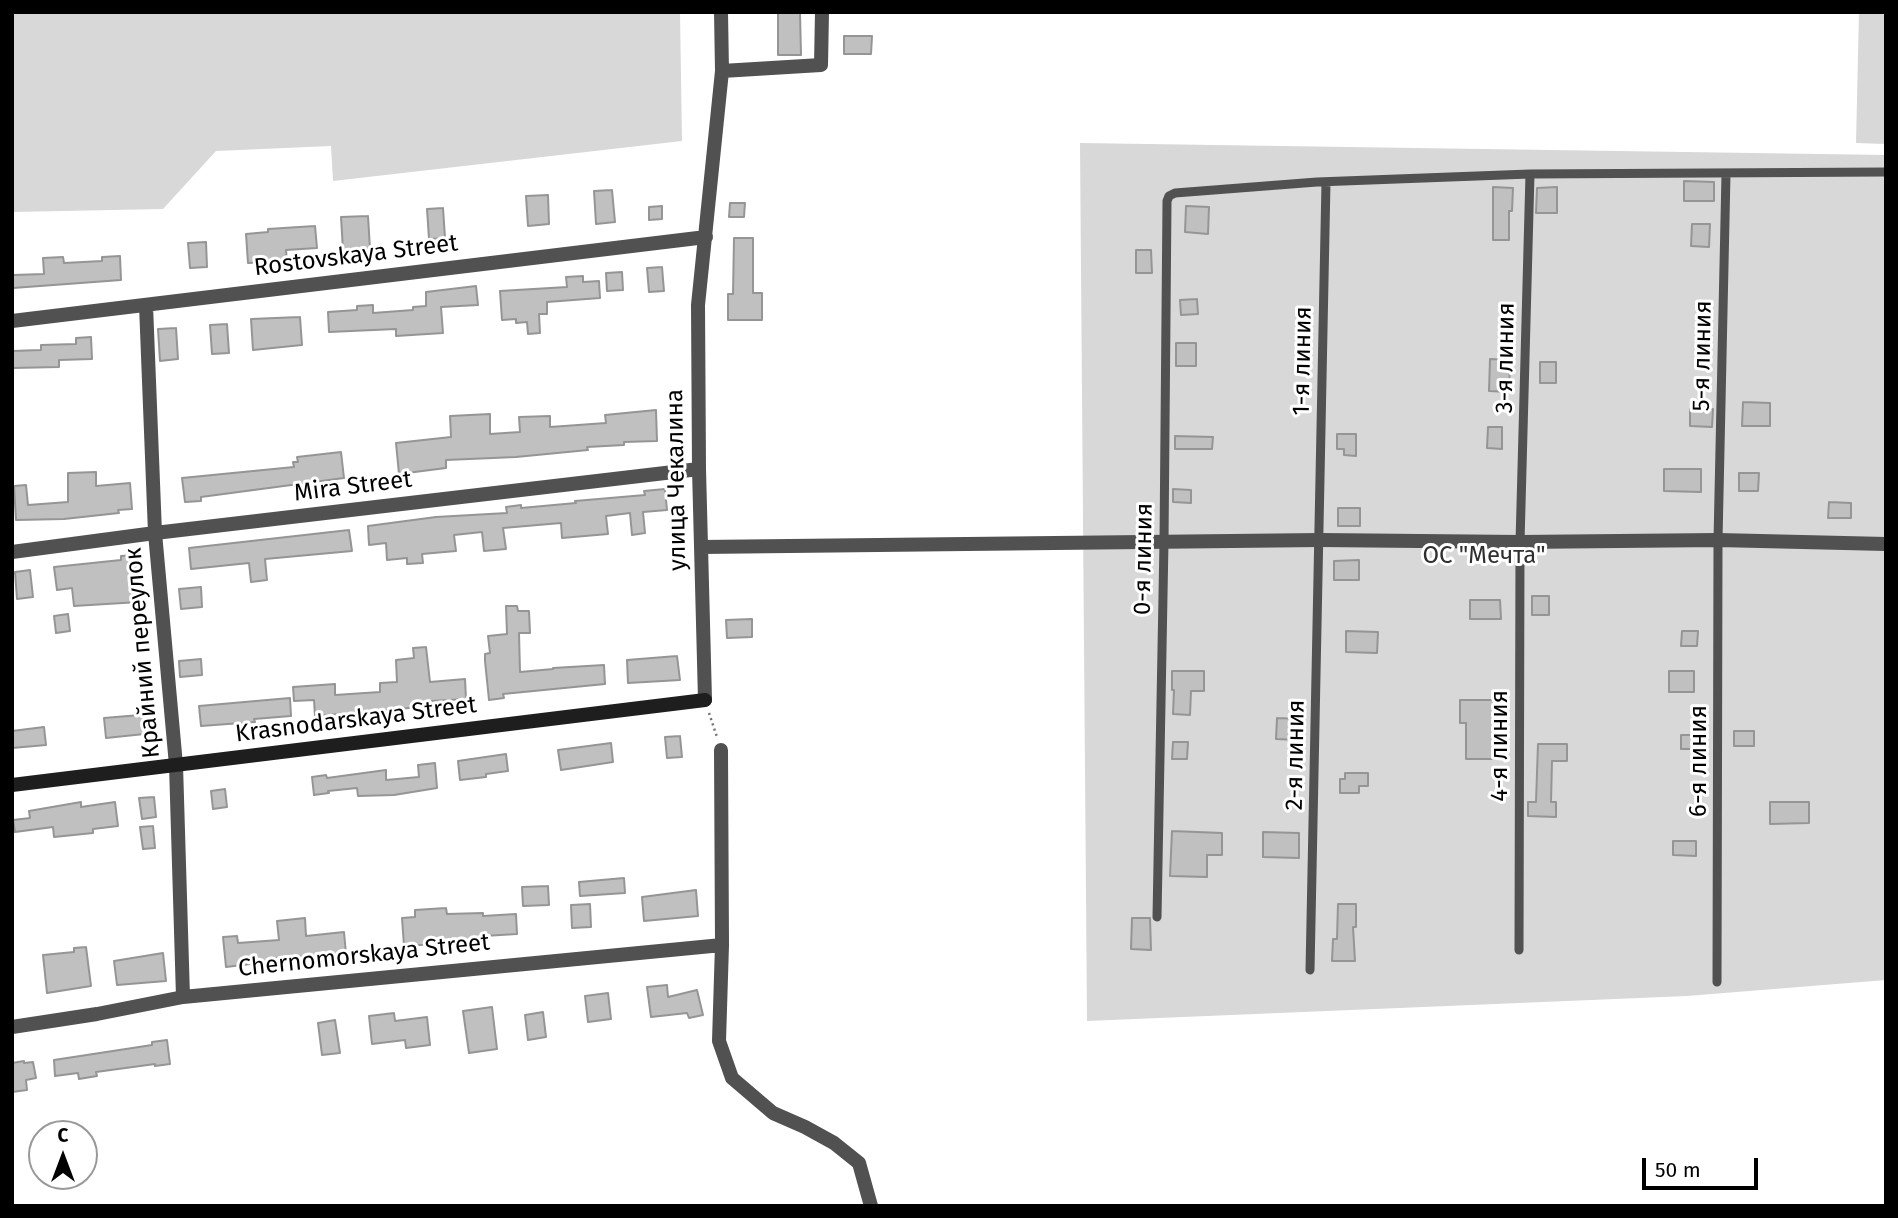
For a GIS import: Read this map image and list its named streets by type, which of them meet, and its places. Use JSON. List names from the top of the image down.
{
  "streets": {
    "street": [
      "Rostovskaya Street",
      "улица Чекалина",
      "Mira Street",
      "Крайний переулок",
      "Krasnodarskaya Street",
      "Chernomorskaya Street"
    ],
    "lane": [
      "5-я линия",
      "3-я линия",
      "1-я линия",
      "0-я линия",
      "4-я линия",
      "2-я линия",
      "6-я линия"
    ]
  },
  "crossings": [
    ["Rostovskaya Street", "улица Чекалина"],
    ["Rostovskaya Street", "Крайний переулок"],
    ["5-я линия", "6-я линия"],
    ["3-я линия", "4-я линия"],
    ["1-я линия", "0-я линия"],
    ["1-я линия", "2-я линия"],
    ["улица Чекалина", "Mira Street"],
    ["улица Чекалина", "Krasnodarskaya Street"],
    ["Mira Street", "Крайний переулок"],
    ["Крайний переулок", "Krasnodarskaya Street"],
    ["Крайний переулок", "Chernomorskaya Street"]
  ],
  "parks": ["ОС \"Мечта\""],
  "scale_bar": "50 m",
  "north": "top"
}
